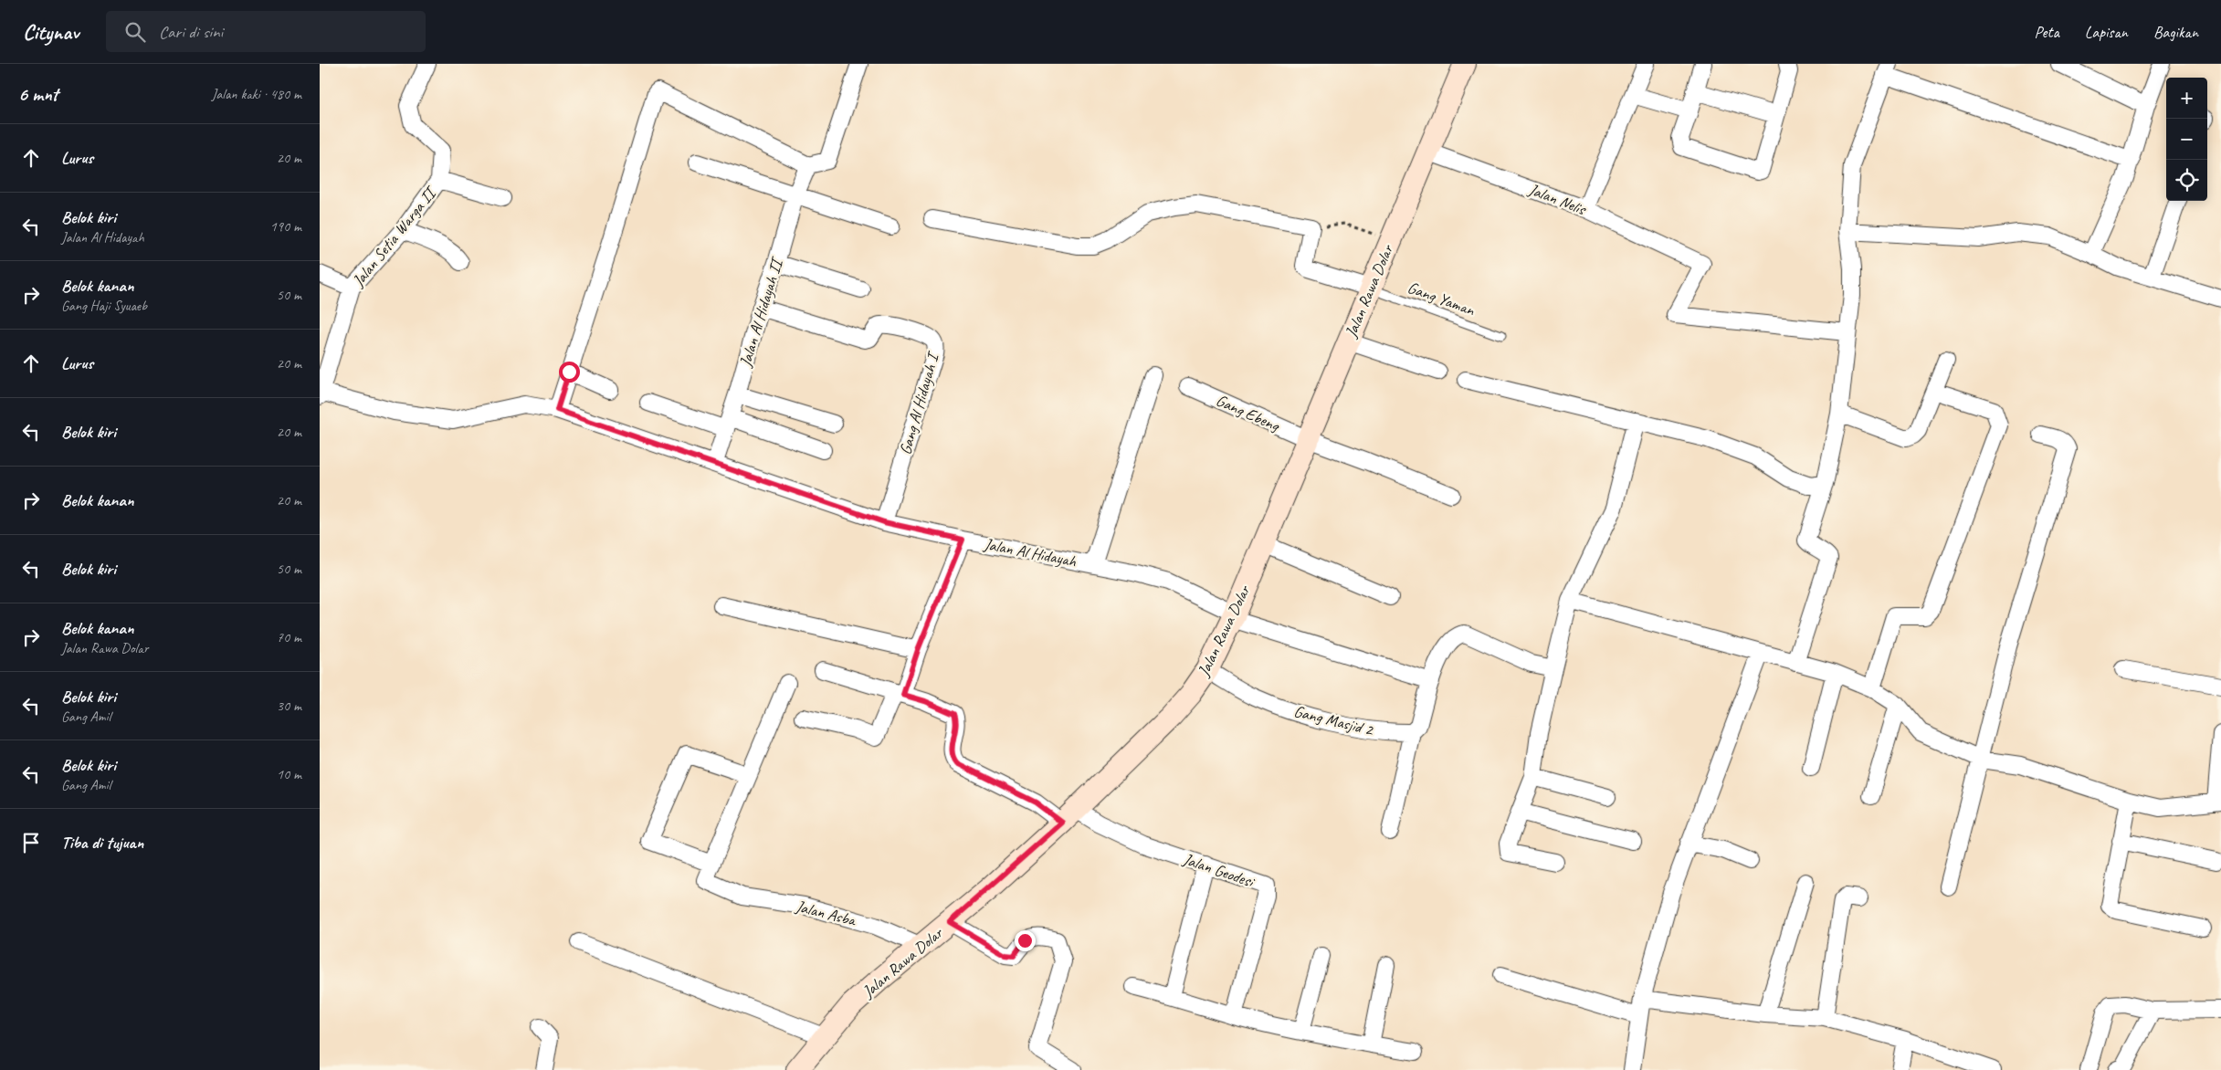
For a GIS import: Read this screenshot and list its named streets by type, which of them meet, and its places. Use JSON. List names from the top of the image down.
{
  "streets": {
    "street": [
      "Jalan Nelis",
      "Jalan Setia Warga II",
      "Jalan Rawa Dolar",
      "Jalan Al Hidayah II",
      "Gang Al Hidayah I",
      "Gang Ebeng",
      "Jalan Al Hidayah",
      "Gang Masjid 2",
      "Jalan Geodesi",
      "Jalan Asba"
    ],
    "lane": ["Gang Yaman"]
  },
  "crossings": [
    ["Jalan Nelis", "Jalan Rawa Dolar"],
    ["Jalan Setia Warga II", "Jalan Al Hidayah"],
    ["Jalan Rawa Dolar", "Gang Yaman"],
    ["Jalan Rawa Dolar", "Gang Ebeng"],
    ["Jalan Rawa Dolar", "Jalan Al Hidayah"],
    ["Jalan Rawa Dolar", "Gang Masjid 2"],
    ["Jalan Rawa Dolar", "Jalan Geodesi"],
    ["Jalan Rawa Dolar", "Jalan Asba"],
    ["Jalan Al Hidayah II", "Gang Al Hidayah I"],
    ["Jalan Al Hidayah II", "Jalan Al Hidayah"],
    ["Gang Al Hidayah I", "Jalan Al Hidayah"]
  ],
  "page": {
    "header": "Citynav",
    "search": "Cari di sini",
    "nav": ["Peta", "Lapisan", "Bagikan"],
    "heading": ["6 mnt", "Jalan kaki · 480 m"],
    "map_buttons": ["+", "−"],
    "list": [
      ["Lurus", "20 m"],
      ["Belok kiri", "Jalan Al Hidayah", "190 m"],
      ["Belok kanan", "Gang Haji Syuaeb", "50 m"],
      ["Lurus", "20 m"],
      ["Belok kiri", "20 m"],
      ["Belok kanan", "20 m"],
      ["Belok kiri", "50 m"],
      ["Belok kanan", "Jalan Rawa Dolar", "70 m"],
      ["Belok kiri", "Gang Amil", "30 m"],
      ["Belok kiri", "Gang Amil", "10 m"],
      "Tiba di tujuan"
    ]
  }
}
